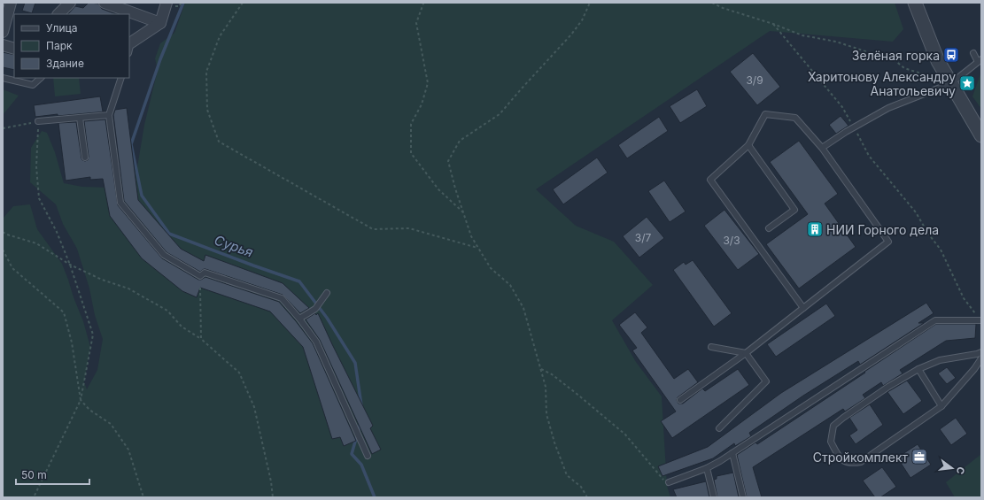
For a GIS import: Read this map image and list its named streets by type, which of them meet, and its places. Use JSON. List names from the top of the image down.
{
  "water": ["Сурья"],
  "places": {
    "bus stop": ["Зелёная горка"],
    "place": ["Харитонову Александру Анатольевичу"],
    "building": ["НИИ Горного дела"],
    "office": ["Стройкомплект"]
  },
  "house_numbers": ["3/9", "3/7", "3/3"],
  "legend": ["Улица", "Парк", "Здание"],
  "scale_bar": "50 m",
  "north": "right"
}
